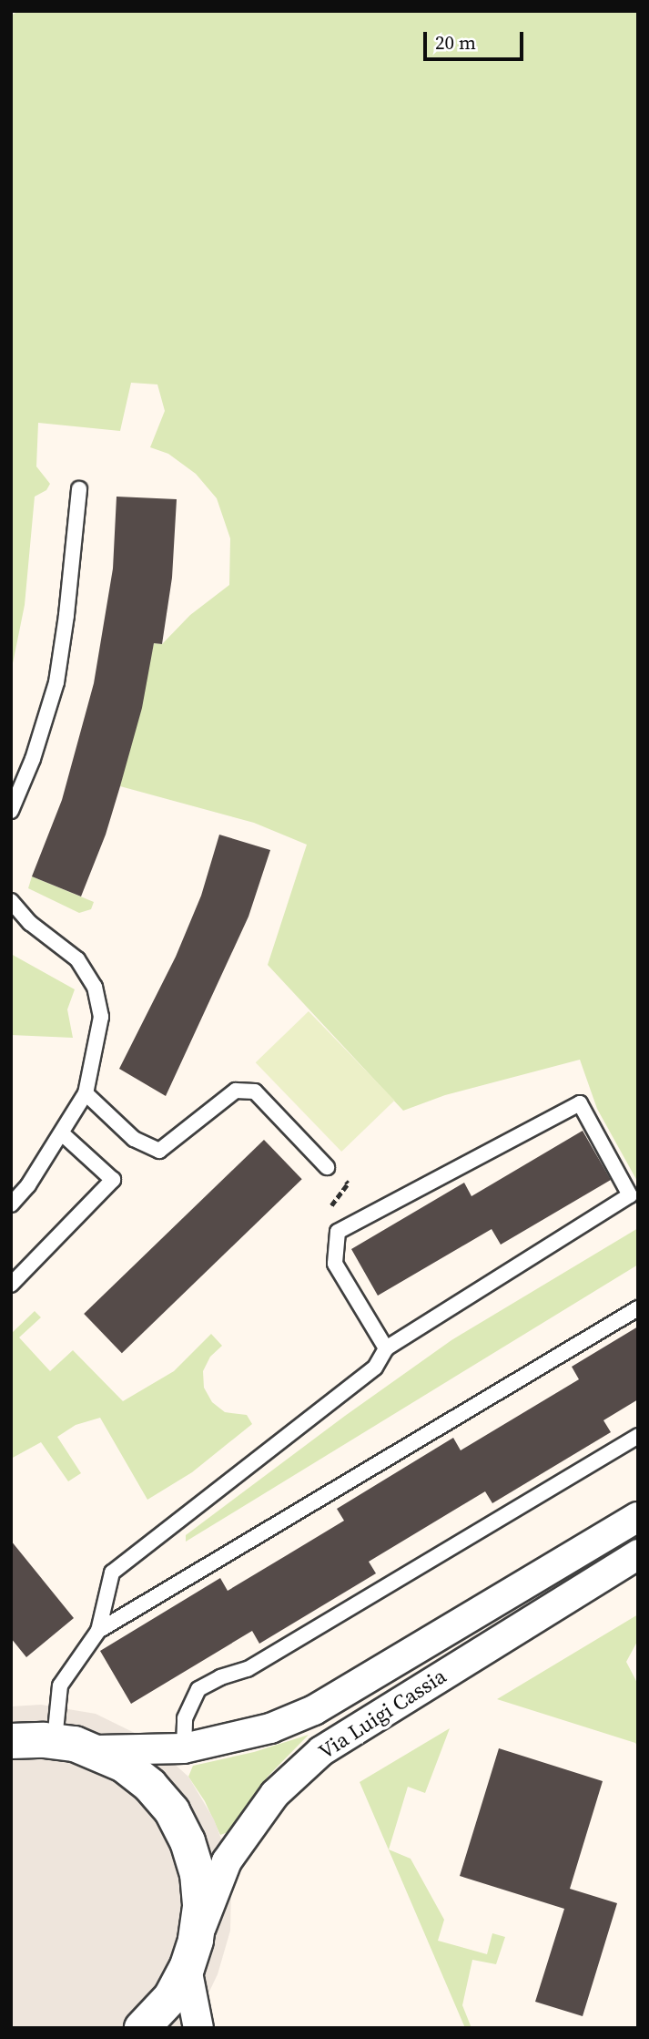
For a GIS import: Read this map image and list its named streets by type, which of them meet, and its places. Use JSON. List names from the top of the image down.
{
  "streets": {
    "street": ["Via Luigi Cassia"]
  },
  "scale_bar": "20 m"
}
